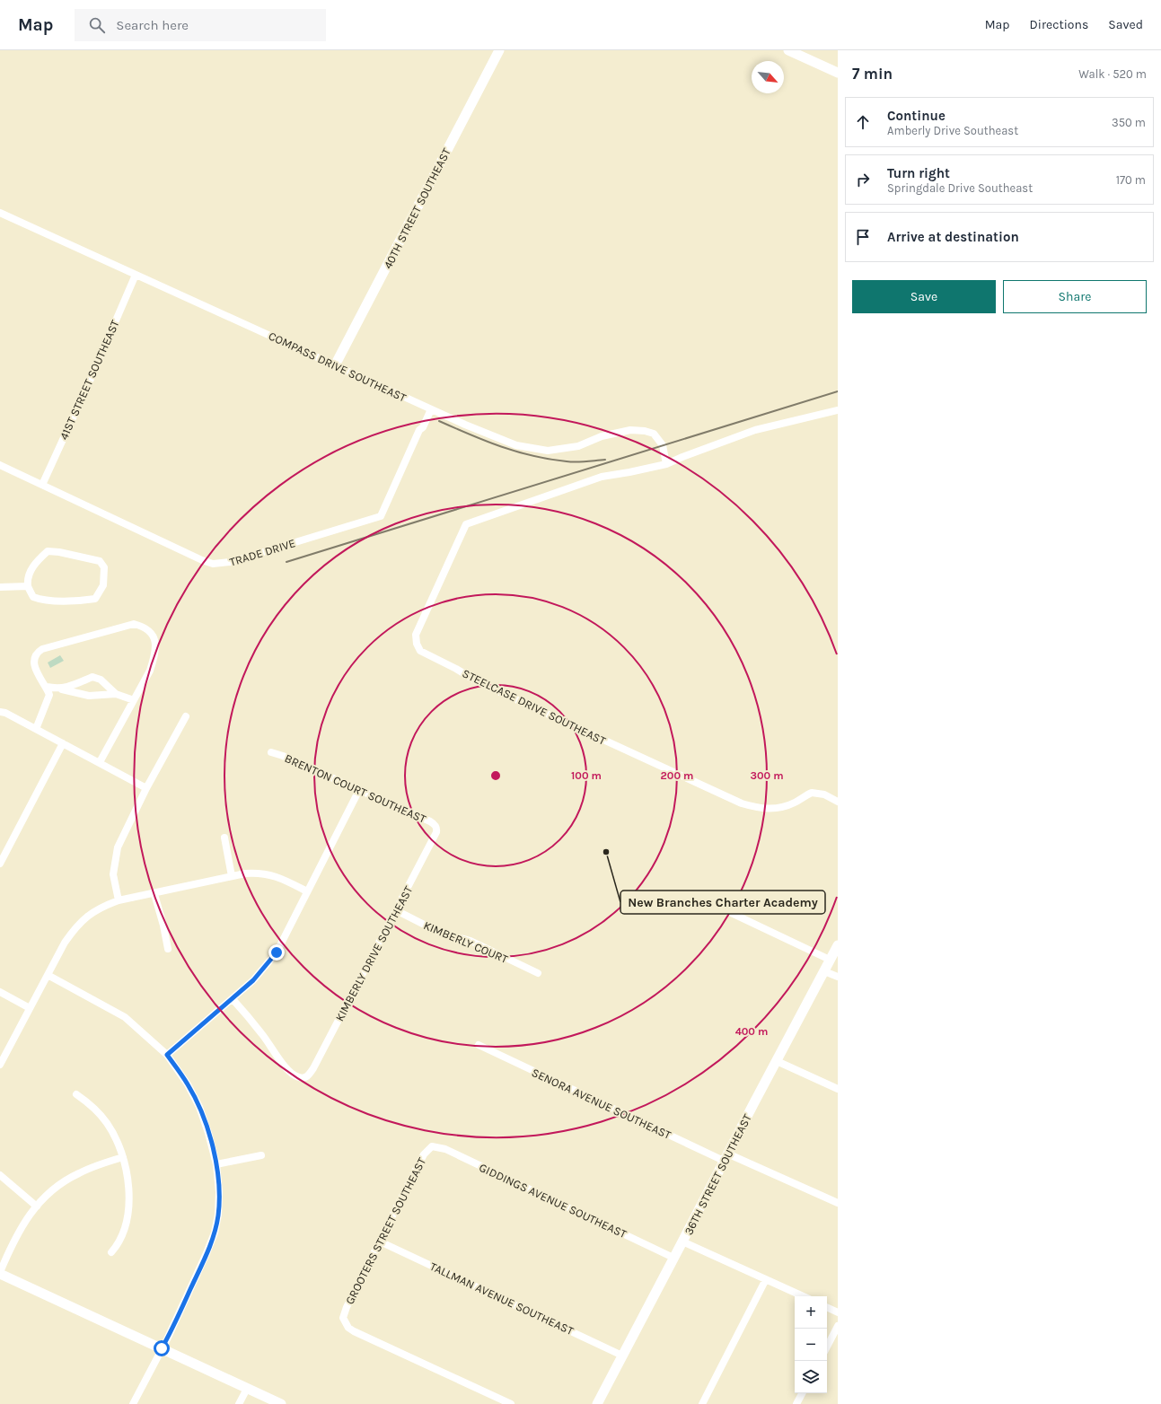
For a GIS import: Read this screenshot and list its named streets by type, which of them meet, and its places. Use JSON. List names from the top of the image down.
{
  "streets": {
    "street": [
      "40TH STREET SOUTHEAST",
      "COMPASS DRIVE SOUTHEAST",
      "41ST STREET SOUTHEAST",
      "TRADE DRIVE",
      "STEELCASE DRIVE SOUTHEAST",
      "BRENTON COURT SOUTHEAST",
      "KIMBERLY COURT",
      "KIMBERLY DRIVE SOUTHEAST",
      "SENORA AVENUE SOUTHEAST",
      "36TH STREET SOUTHEAST",
      "GIDDINGS AVENUE SOUTHEAST",
      "GROOTERS STREET SOUTHEAST",
      "TALLMAN AVENUE SOUTHEAST"
    ]
  },
  "crossings": [
    ["40TH STREET SOUTHEAST", "COMPASS DRIVE SOUTHEAST"],
    ["COMPASS DRIVE SOUTHEAST", "41ST STREET SOUTHEAST"],
    ["COMPASS DRIVE SOUTHEAST", "TRADE DRIVE"],
    ["COMPASS DRIVE SOUTHEAST", "STEELCASE DRIVE SOUTHEAST"],
    ["41ST STREET SOUTHEAST", "TRADE DRIVE"],
    ["BRENTON COURT SOUTHEAST", "KIMBERLY DRIVE SOUTHEAST"],
    ["KIMBERLY COURT", "KIMBERLY DRIVE SOUTHEAST"],
    ["SENORA AVENUE SOUTHEAST", "36TH STREET SOUTHEAST"],
    ["36TH STREET SOUTHEAST", "GIDDINGS AVENUE SOUTHEAST"],
    ["36TH STREET SOUTHEAST", "TALLMAN AVENUE SOUTHEAST"],
    ["GIDDINGS AVENUE SOUTHEAST", "GROOTERS STREET SOUTHEAST"],
    ["GROOTERS STREET SOUTHEAST", "TALLMAN AVENUE SOUTHEAST"]
  ],
  "places": ["New Branches Charter Academy"],
  "north": "bottom right",
  "page": {
    "header": "Map",
    "search": "Search here",
    "nav": ["Map", "Directions", "Saved"],
    "heading": ["7 min", "Walk · 520 m"],
    "list": [
      ["Continue", "Amberly Drive Southeast", "350 m"],
      ["Turn right", "Springdale Drive Southeast", "170 m"],
      "Arrive at destination"
    ],
    "buttons": ["Save", "Share"],
    "map_buttons": ["+", "−"]
  },
  "rings": [
    "100 m",
    "200 m",
    "300 m",
    "400 m"
  ]
}
